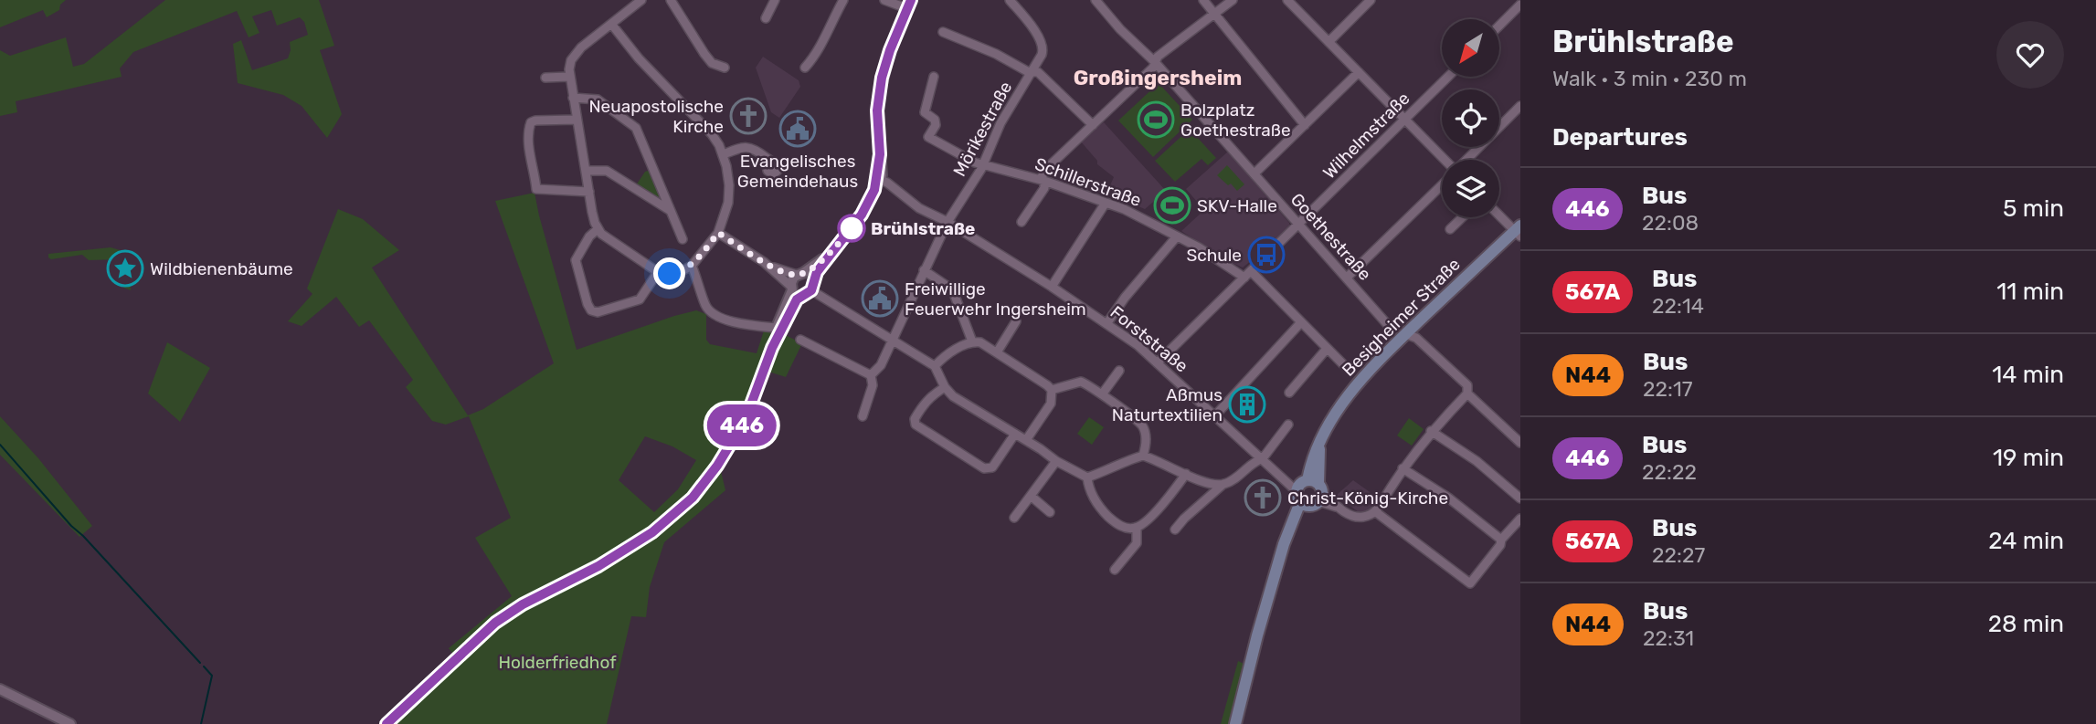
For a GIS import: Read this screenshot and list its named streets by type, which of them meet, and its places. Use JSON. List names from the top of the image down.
{
  "streets": {
    "main road": ["Besigheimer Straße"],
    "street": [
      "Mörikestraße",
      "Wilhelmstraße",
      "Schillerstraße",
      "Goethestraße",
      "Forststraße"
    ]
  },
  "crossings": [
    ["Mörikestraße", "Schillerstraße"],
    ["Mörikestraße", "Forststraße"],
    ["Wilhelmstraße", "Schillerstraße"],
    ["Wilhelmstraße", "Goethestraße"],
    ["Wilhelmstraße", "Forststraße"],
    ["Besigheimer Straße", "Forststraße"]
  ],
  "districts": ["Großingersheim"],
  "parks": ["Holderfriedhof"],
  "places": {
    "church": ["Neuapostolische Kirche", "Christ-König-Kirche"],
    "sports": ["Bolzplatz Goethestraße", "SKV-Halle"],
    "public building": ["Evangelisches Gemeindehaus", "Freiwillige Feuerwehr Ingersheim"],
    "other": ["Brühlstraße"],
    "bus stop": ["Schule"],
    "place": ["Wildbienenbäume"],
    "building": ["Aßmus Naturtextilien"]
  },
  "lines": ["bus line 446"],
  "north": "bottom left",
  "page": {
    "on_map": "446",
    "heading": [
      ["Brühlstraße", "Walk · 3 min · 230 m"],
      "Departures"
    ],
    "list": [
      {
        "mark": "446",
        "name": "Bus",
        "note": "22:08",
        "value": "5 min"
      },
      {
        "mark": "567A",
        "name": "Bus",
        "note": "22:14",
        "value": "11 min"
      },
      {
        "mark": "N44",
        "name": "Bus",
        "note": "22:17",
        "value": "14 min"
      },
      {
        "mark": "446",
        "name": "Bus",
        "note": "22:22",
        "value": "19 min"
      },
      {
        "mark": "567A",
        "name": "Bus",
        "note": "22:27",
        "value": "24 min"
      },
      {
        "mark": "N44",
        "name": "Bus",
        "note": "22:31",
        "value": "28 min"
      }
    ]
  }
}
